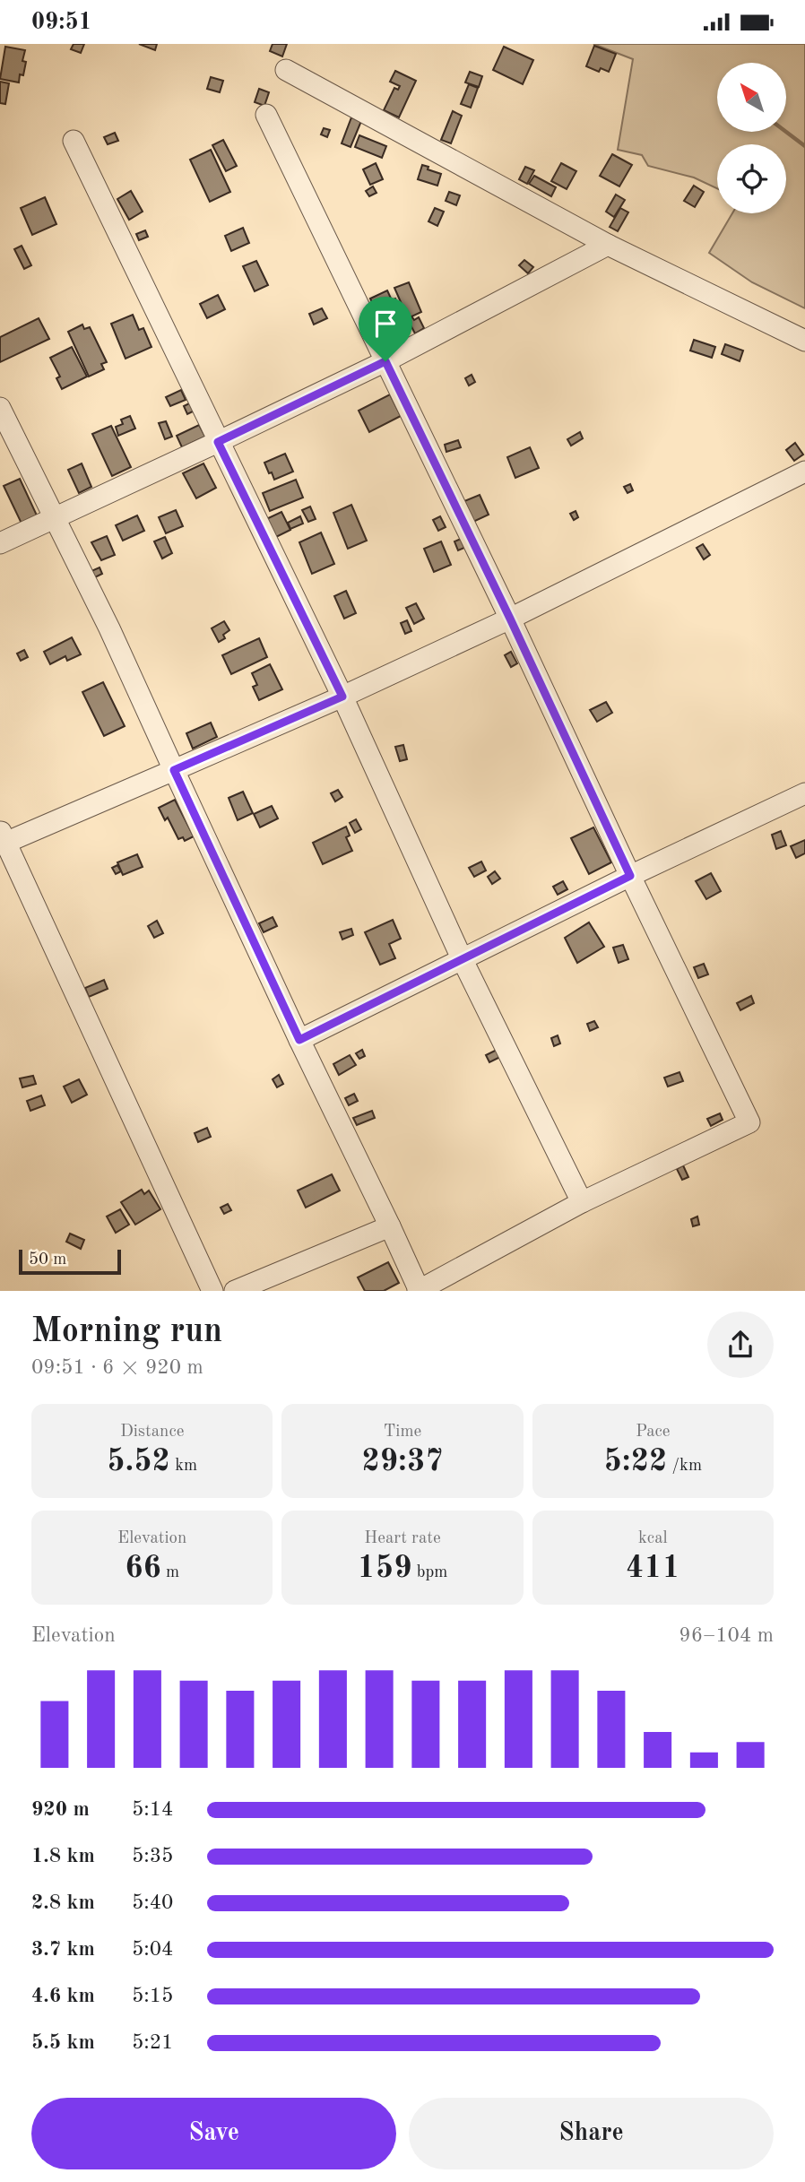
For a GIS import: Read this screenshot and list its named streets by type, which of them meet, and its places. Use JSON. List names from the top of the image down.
{
  "scale_bar": "50 m",
  "north": "top left",
  "page": {
    "status": "09:51",
    "scale": "50 m",
    "heading": ["Morning run", "09:51 · 6 × 920 m"],
    "stats": [
      ["Distance", "5.52 km"],
      ["Time", "29:37"],
      ["Pace", "5:22 /km"],
      ["Elevation", "66 m"],
      ["Heart rate", "159 bpm"],
      ["kcal", "411"]
    ],
    "chart": ["Elevation", "96–104 m"],
    "list": [
      {
        "name": "920 m",
        "note": "5:14"
      },
      {
        "name": "1.8 km",
        "note": "5:35"
      },
      {
        "name": "2.8 km",
        "note": "5:40"
      },
      {
        "name": "3.7 km",
        "note": "5:04"
      },
      {
        "name": "4.6 km",
        "note": "5:15"
      },
      {
        "name": "5.5 km",
        "note": "5:21"
      }
    ],
    "buttons": ["Save", "Share"]
  }
}
